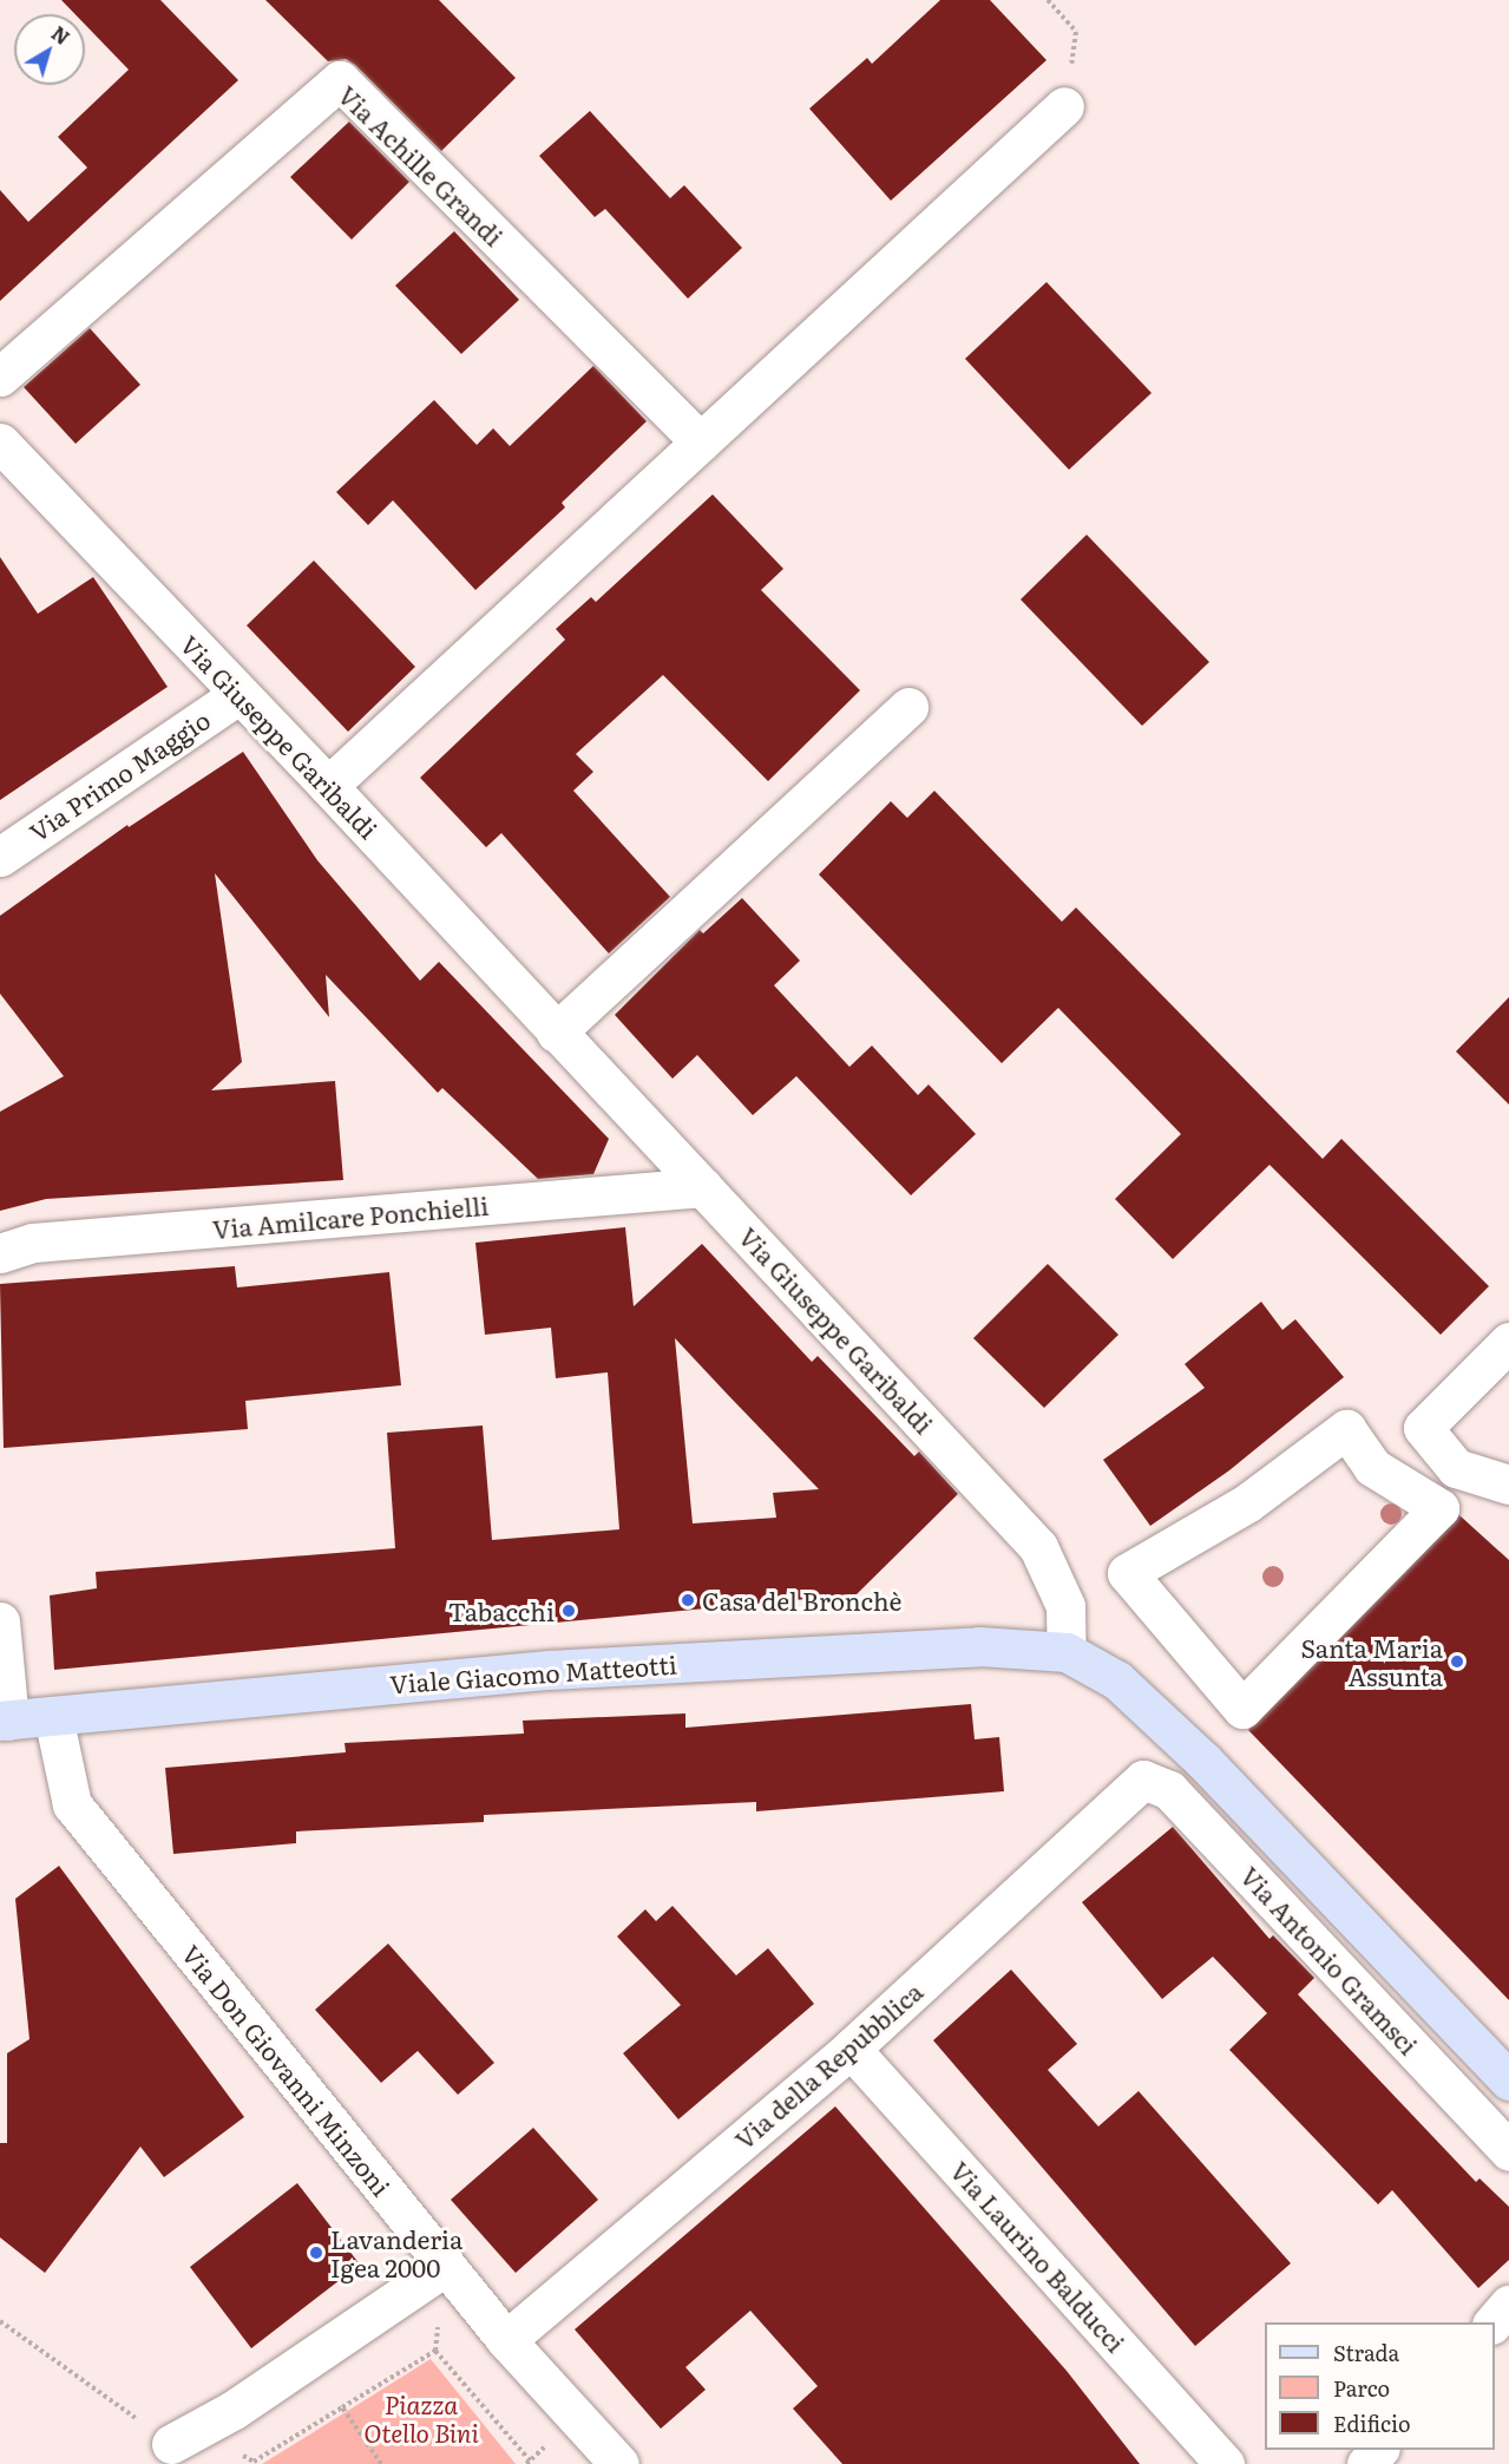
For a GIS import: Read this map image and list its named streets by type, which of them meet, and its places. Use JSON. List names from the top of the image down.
{
  "streets": {
    "main road": ["Viale Giacomo Matteotti", "Via Antonio Gramsci"],
    "street": [
      "Via Achille Grandi",
      "Via Giuseppe Garibaldi",
      "Via Primo Maggio",
      "Via Amilcare Ponchielli",
      "Via della Repubblica",
      "Via Don Giovanni Minzoni",
      "Via Laurino Balducci"
    ]
  },
  "crossings": [
    ["Via Giuseppe Garibaldi", "Via Primo Maggio"],
    ["Via Giuseppe Garibaldi", "Via Amilcare Ponchielli"],
    ["Via Giuseppe Garibaldi", "Viale Giacomo Matteotti"],
    ["Via Giuseppe Garibaldi", "Via Antonio Gramsci"],
    ["Viale Giacomo Matteotti", "Via Antonio Gramsci"],
    ["Viale Giacomo Matteotti", "Via Don Giovanni Minzoni"],
    ["Via Antonio Gramsci", "Via della Repubblica"],
    ["Via della Repubblica", "Via Don Giovanni Minzoni"],
    ["Via della Repubblica", "Via Laurino Balducci"]
  ],
  "parks": ["Piazza Otello Bini"],
  "places": [
    "Casa del Bronchè",
    "Tabacchi",
    "Santa Maria Assunta",
    "Lavanderia Igea 2000"
  ],
  "legend": ["Strada", "Parco", "Edificio"],
  "north": "top right"
}
